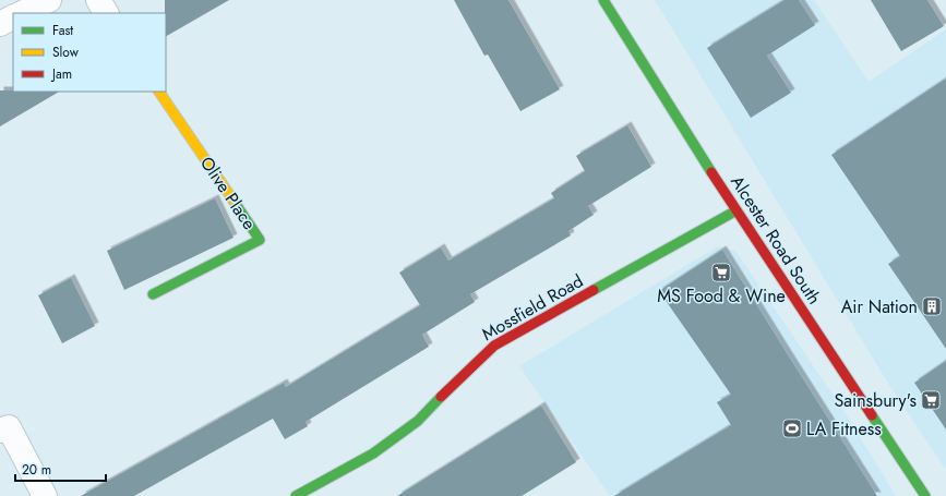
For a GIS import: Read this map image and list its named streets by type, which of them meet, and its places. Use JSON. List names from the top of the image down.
{
  "streets": {
    "main road": ["Olive Place", "Alcester Road South", "Mossfield Road"]
  },
  "crossings": [
    ["Alcester Road South", "Mossfield Road"]
  ],
  "places": {
    "supermarket": ["MS Food & Wine", "Sainsbury's"],
    "building": ["Air Nation"],
    "sports": ["LA Fitness"]
  },
  "legend": ["Fast", "Slow", "Jam"],
  "scale_bar": "20 m"
}
